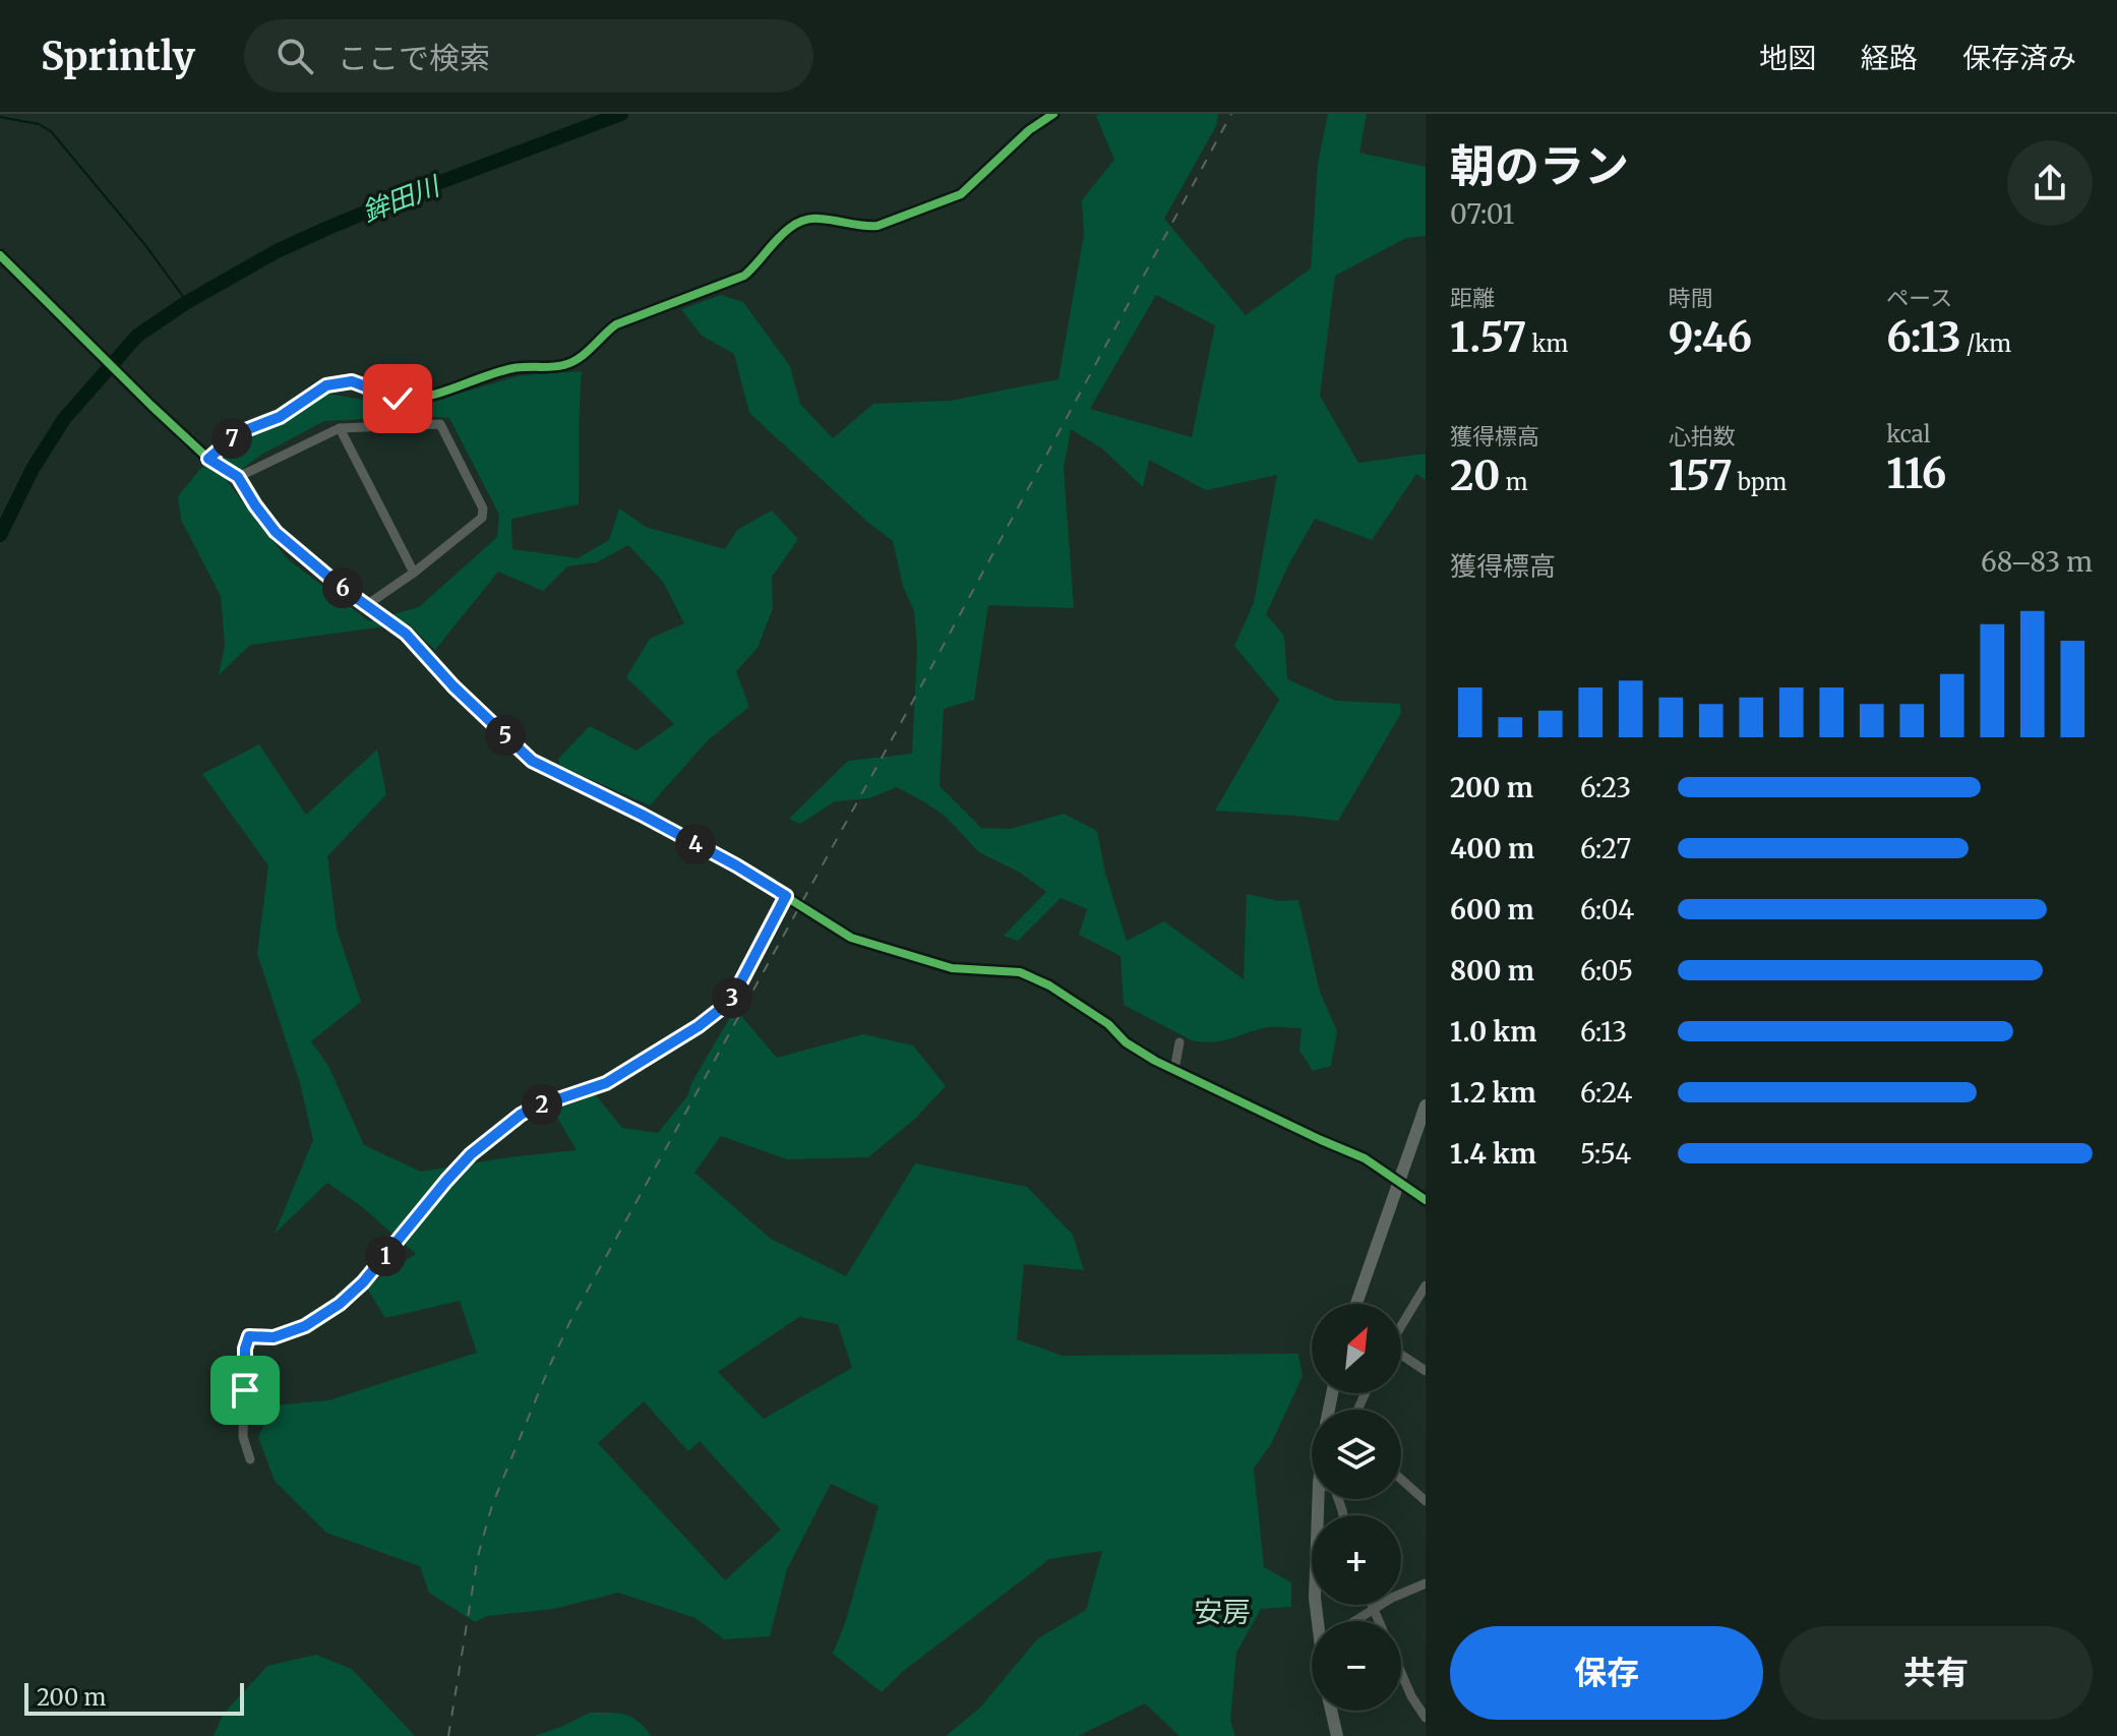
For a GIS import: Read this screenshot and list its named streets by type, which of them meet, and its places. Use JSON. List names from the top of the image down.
{
  "districts": ["安房"],
  "water": ["鉾田川"],
  "scale_bar": "200 m",
  "north": "top right",
  "page": {
    "header": "Sprintly",
    "search": "ここで検索",
    "nav": ["地図", "経路", "保存済み"],
    "heading": ["朝のラン", "07:01"],
    "stats": [
      ["距離", "1.57 km"],
      ["時間", "9:46"],
      ["ペース", "6:13 /km"],
      ["獲得標高", "20 m"],
      ["心拍数", "157 bpm"],
      ["kcal", "116"]
    ],
    "pins": [
      "7",
      "6",
      "5",
      "4",
      "3",
      "2",
      "1"
    ],
    "chart": ["獲得標高", "68–83 m"],
    "list": [
      {
        "name": "200 m",
        "note": "6:23"
      },
      {
        "name": "400 m",
        "note": "6:27"
      },
      {
        "name": "600 m",
        "note": "6:04"
      },
      {
        "name": "800 m",
        "note": "6:05"
      },
      {
        "name": "1.0 km",
        "note": "6:13"
      },
      {
        "name": "1.2 km",
        "note": "6:24"
      },
      {
        "name": "1.4 km",
        "note": "5:54"
      }
    ],
    "map_buttons": ["+", "−"],
    "buttons": ["保存", "共有"],
    "scale": "200 m"
  }
}
